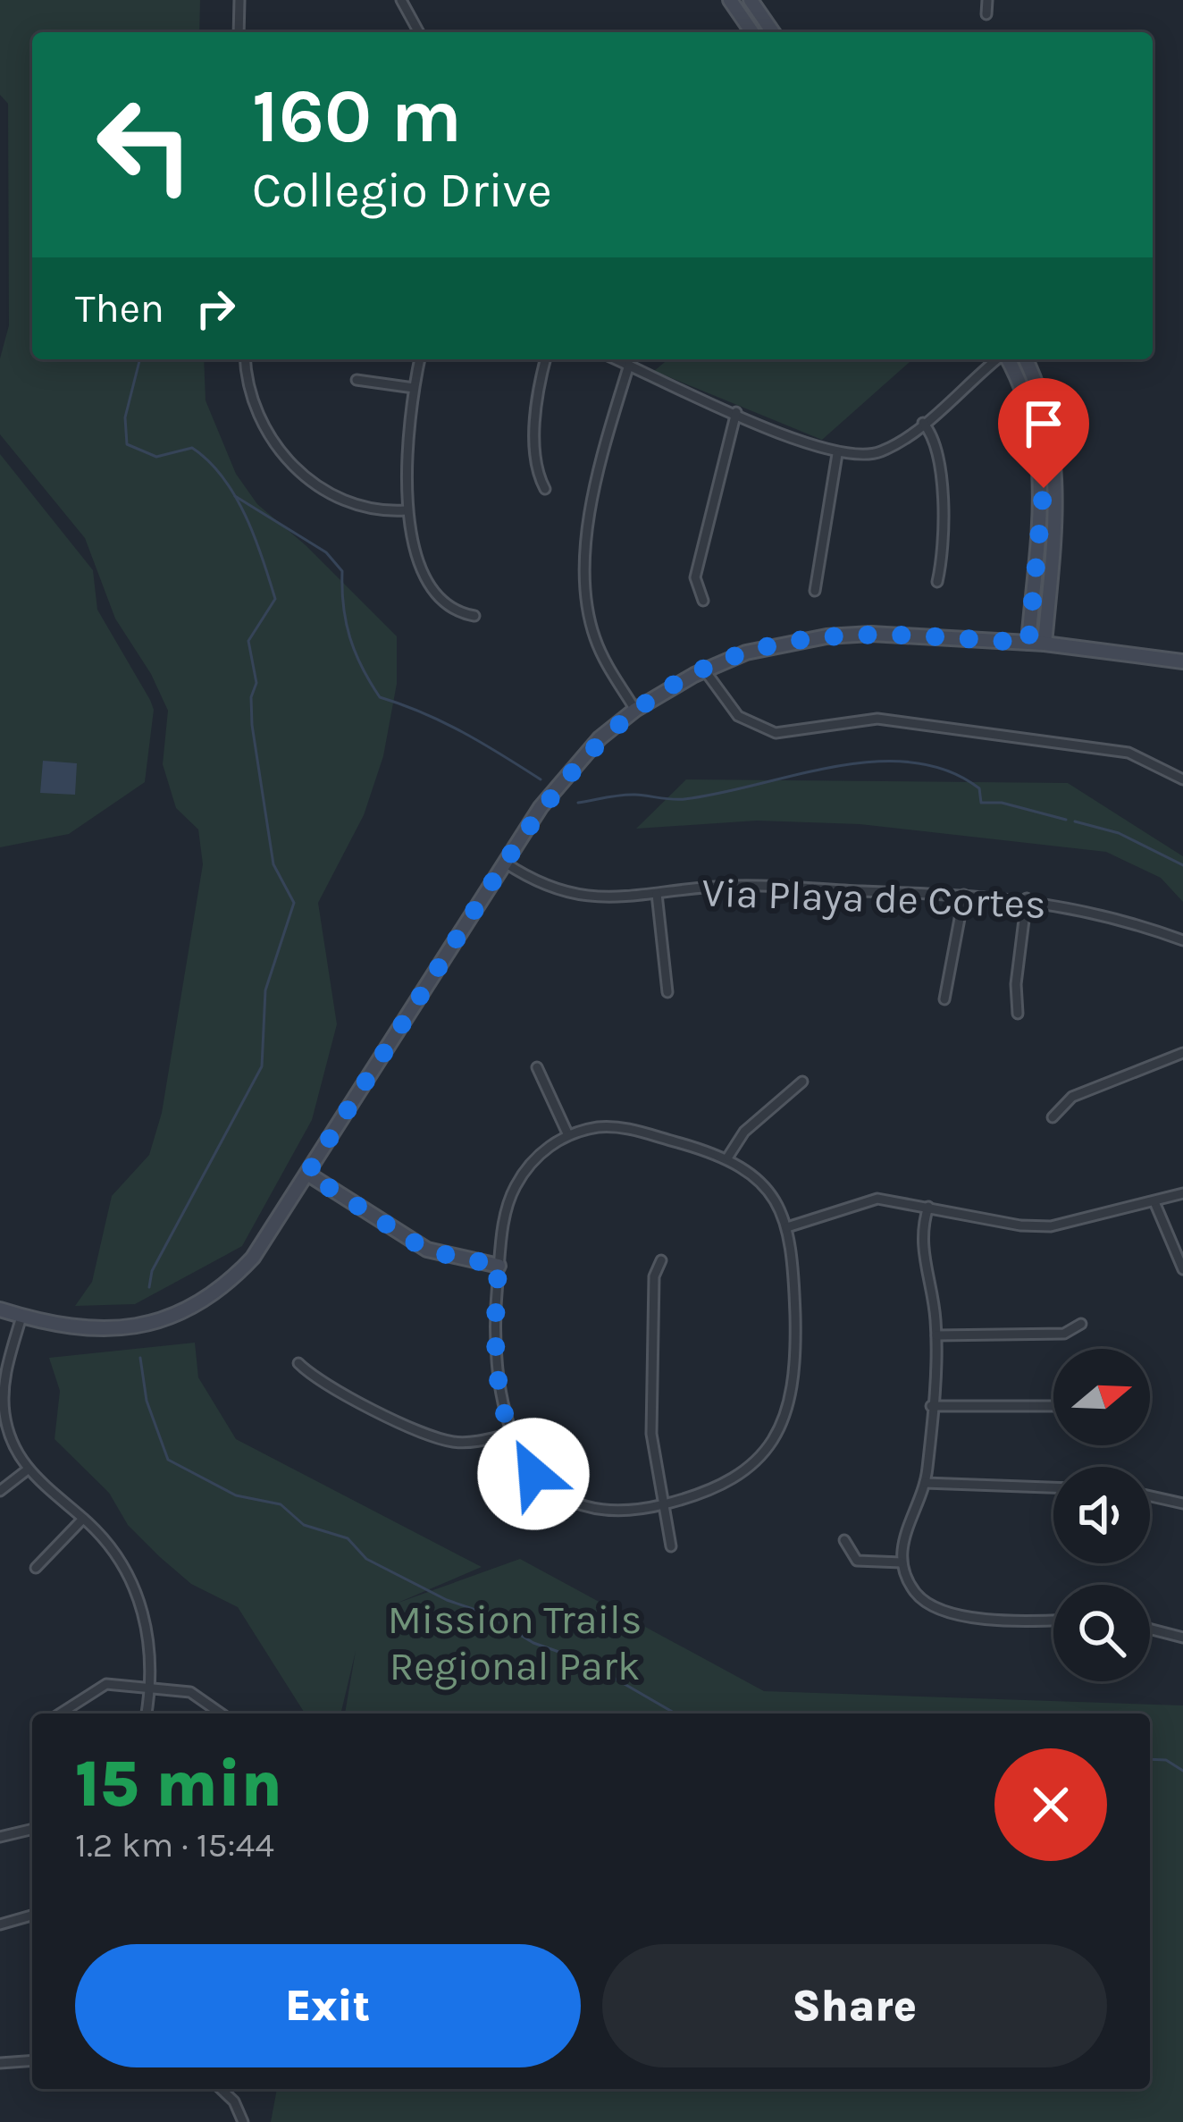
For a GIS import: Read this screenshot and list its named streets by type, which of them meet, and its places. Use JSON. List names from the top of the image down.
{
  "streets": {
    "street": ["Via Playa de Cortes"]
  },
  "parks": ["Mission Trails Regional Park"],
  "north": "right",
  "page": {
    "turn": ["160 m", "Collegio Drive"],
    "then": "Then",
    "heading": ["15 min", "1.2 km · 15:44"],
    "buttons": ["Exit", "Share"]
  }
}
